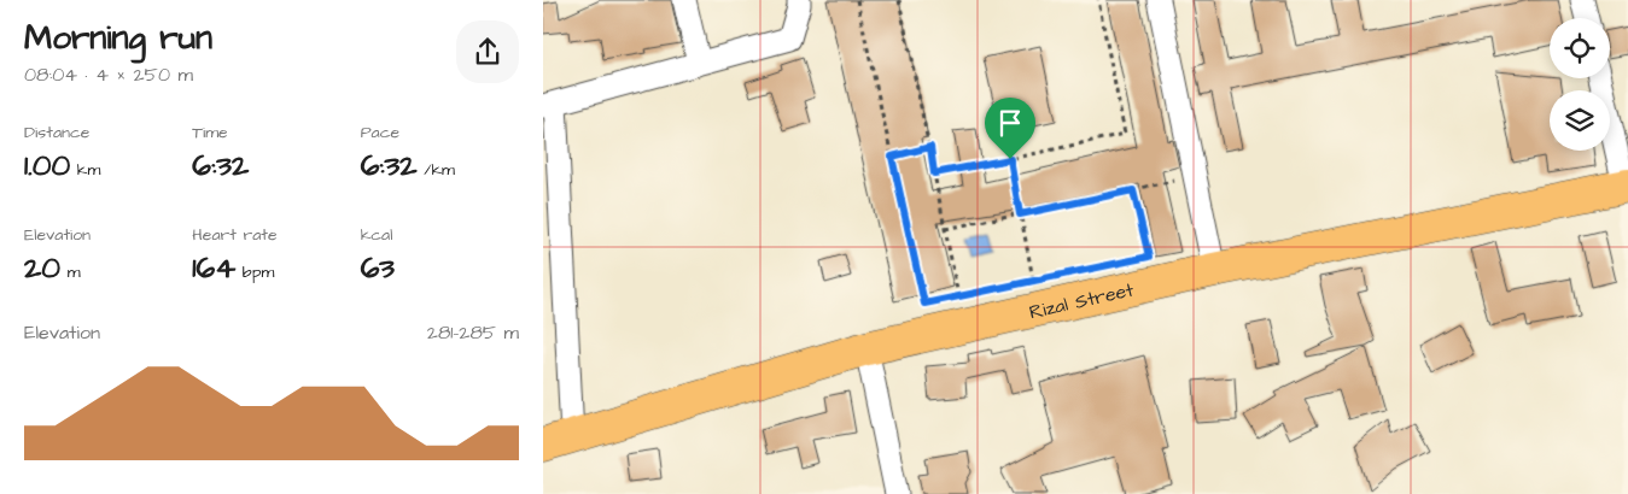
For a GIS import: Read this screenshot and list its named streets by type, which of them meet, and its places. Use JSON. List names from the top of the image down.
{
  "streets": {
    "highway": ["Rizal Street"]
  },
  "page": {
    "heading": ["Morning run", "08:04 · 4 × 250 m"],
    "stats": [
      ["Distance", "1.00 km"],
      ["Time", "6:32"],
      ["Pace", "6:32 /km"],
      ["Elevation", "20 m"],
      ["Heart rate", "164 bpm"],
      ["kcal", "63"]
    ],
    "chart": ["Elevation", "281–285 m"]
  }
}
